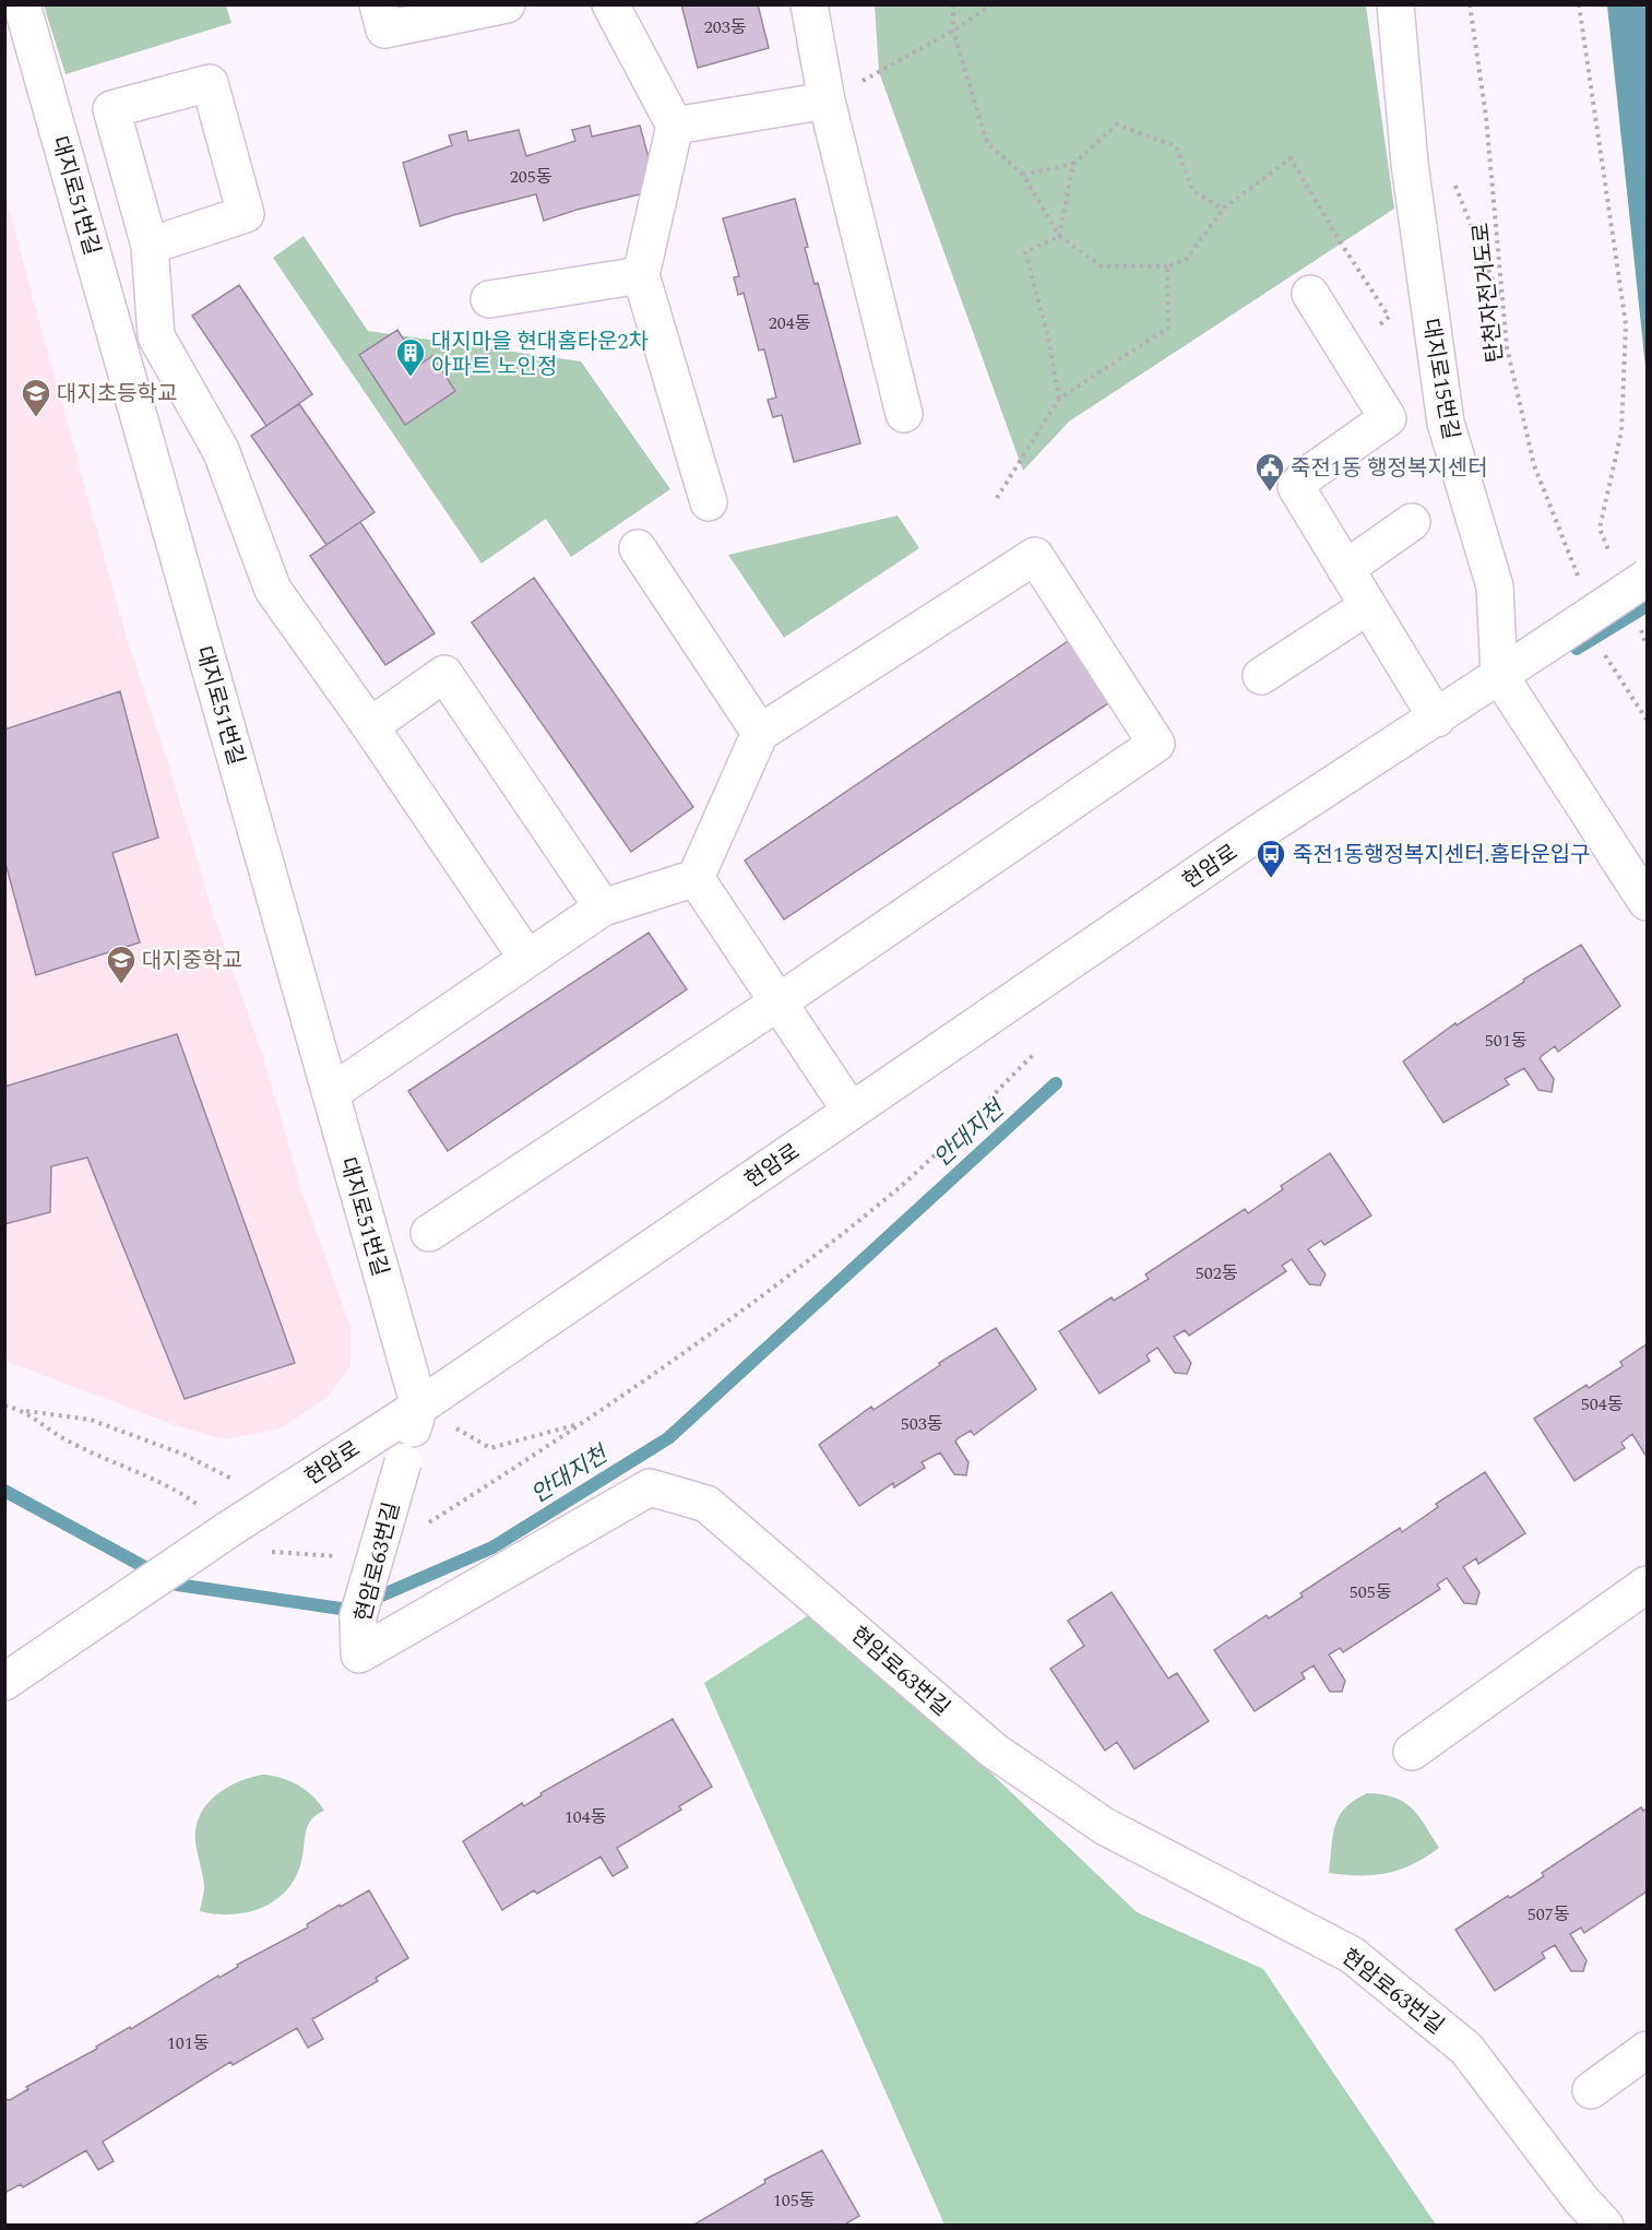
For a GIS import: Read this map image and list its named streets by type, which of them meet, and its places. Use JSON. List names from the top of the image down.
{
  "streets": {
    "street": [
      "대지로51번길",
      "대지로15번길",
      "현암로",
      "현암로63번길"
    ],
    "path": ["탄천자전거도로"]
  },
  "crossings": [
    ["대지로51번길", "현암로"],
    ["대지로51번길", "현암로63번길"],
    ["대지로15번길", "현암로"],
    ["현암로", "현암로63번길"]
  ],
  "water": ["안대지천"],
  "places": {
    "building": ["대지마을 현대홈타운2차 아파트 노인정"],
    "school or university": ["대지초등학교", "대지중학교"],
    "public building": ["죽전1동 행정복지센터"],
    "bus stop": ["죽전1동행정복지센터.홈타운입구"]
  },
  "house_numbers": [
    "203동",
    "205동",
    "204동",
    "501동",
    "502동",
    "504동",
    "503동",
    "505동",
    "104동",
    "507동",
    "101동",
    "105동"
  ]
}
